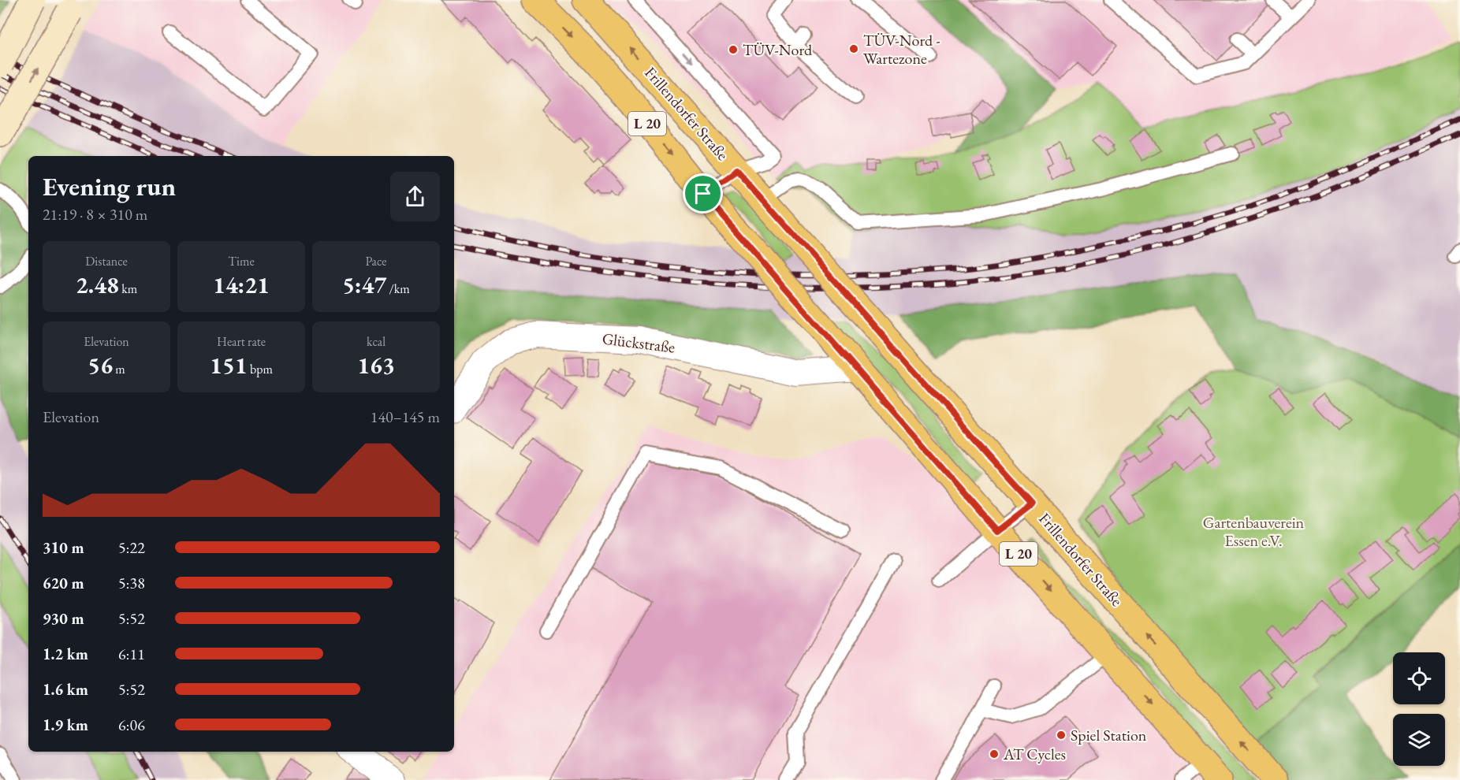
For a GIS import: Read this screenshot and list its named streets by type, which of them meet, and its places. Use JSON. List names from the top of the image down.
{
  "streets": {
    "main road": ["Frillendorfer Straße", "L 20"],
    "street": ["Glückstraße"]
  },
  "crossings": [
    ["L 20", "Glückstraße"]
  ],
  "parks": ["Gartenbauverein Essen e.V."],
  "places": [
    "TÜV-Nord - Wartezone",
    "TÜV-Nord",
    "Spiel Station",
    "AT Cycles"
  ],
  "page": {
    "heading": ["Evening run", "21:19 · 8 × 310 m"],
    "stats": [
      ["Distance", "2.48 km"],
      ["Time", "14:21"],
      ["Pace", "5:47 /km"],
      ["Elevation", "56 m"],
      ["Heart rate", "151 bpm"],
      ["kcal", "163"]
    ],
    "chart": ["Elevation", "140–145 m"],
    "list": [
      {
        "name": "310 m",
        "note": "5:22"
      },
      {
        "name": "620 m",
        "note": "5:38"
      },
      {
        "name": "930 m",
        "note": "5:52"
      },
      {
        "name": "1.2 km",
        "note": "6:11"
      },
      {
        "name": "1.6 km",
        "note": "5:52"
      },
      {
        "name": "1.9 km",
        "note": "6:06"
      }
    ]
  }
}
